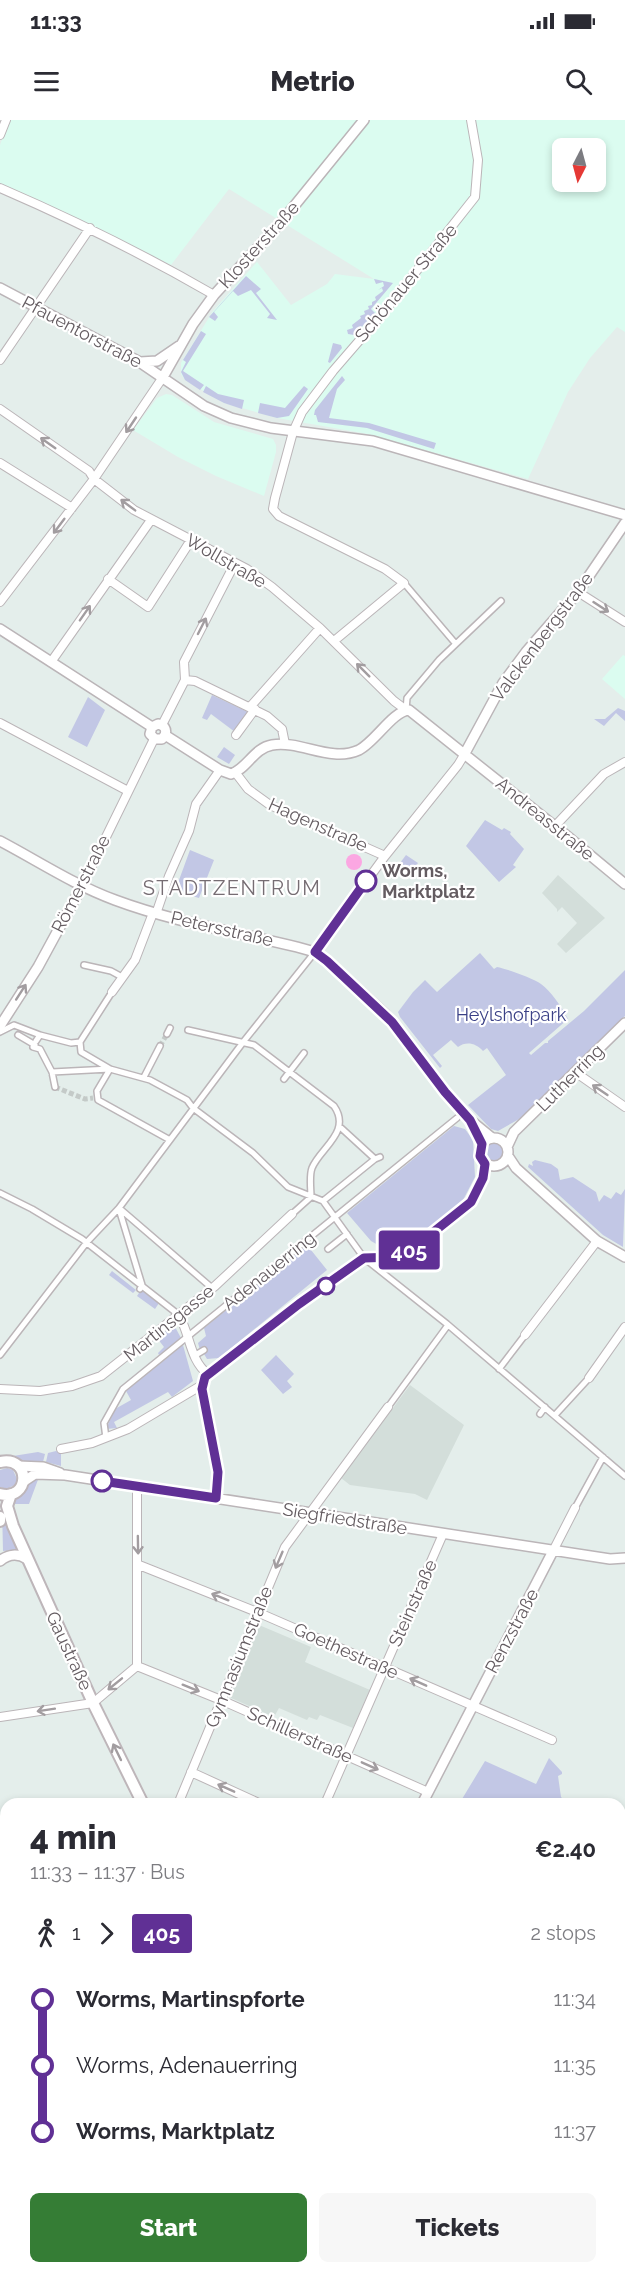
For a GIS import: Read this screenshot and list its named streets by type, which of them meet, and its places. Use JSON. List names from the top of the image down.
{
  "streets": {
    "main road": ["Gaustraße"],
    "street": [
      "Klosterstraße",
      "Schönauer Straße",
      "Pfauentorstraße",
      "Wollstraße",
      "Valckenbergstraße",
      "Andreasstraße",
      "Hagenstraße",
      "Römerstraße",
      "Petersstraße",
      "Lutherring",
      "Adenauerring",
      "Martinsgasse",
      "Siegfriedstraße",
      "Steinstraße",
      "Renzstraße",
      "Goethestraße",
      "Gymnasiumstraße",
      "Schillerstraße"
    ]
  },
  "crossings": [
    ["Klosterstraße", "Pfauentorstraße"],
    ["Wollstraße", "Valckenbergstraße"],
    ["Wollstraße", "Andreasstraße"],
    ["Valckenbergstraße", "Andreasstraße"],
    ["Römerstraße", "Petersstraße"],
    ["Siegfriedstraße", "Steinstraße"],
    ["Siegfriedstraße", "Renzstraße"],
    ["Siegfriedstraße", "Gymnasiumstraße"],
    ["Steinstraße", "Goethestraße"],
    ["Steinstraße", "Schillerstraße"],
    ["Renzstraße", "Goethestraße"],
    ["Renzstraße", "Schillerstraße"],
    ["Goethestraße", "Gymnasiumstraße"],
    ["Gymnasiumstraße", "Schillerstraße"]
  ],
  "one_way": ["Wollstraße", "Goethestraße", "Schillerstraße"],
  "districts": ["STADTZENTRUM"],
  "parks": ["Heylshofpark"],
  "places": ["Worms, Marktplatz"],
  "lines": ["bus line 405"],
  "north": "bottom",
  "page": {
    "status": "11:33",
    "header": "Metrio",
    "on_map": "405",
    "heading": ["4 min", "11:33 – 11:37 · Bus", "€2.40"],
    "legs": ["1", "405", "2 stops"],
    "list": [
      {
        "name": "Worms, Martinspforte",
        "value": "11:34"
      },
      {
        "name": "Worms, Adenauerring",
        "value": "11:35"
      },
      {
        "name": "Worms, Marktplatz",
        "value": "11:37"
      }
    ],
    "buttons": ["Start", "Tickets"]
  }
}
